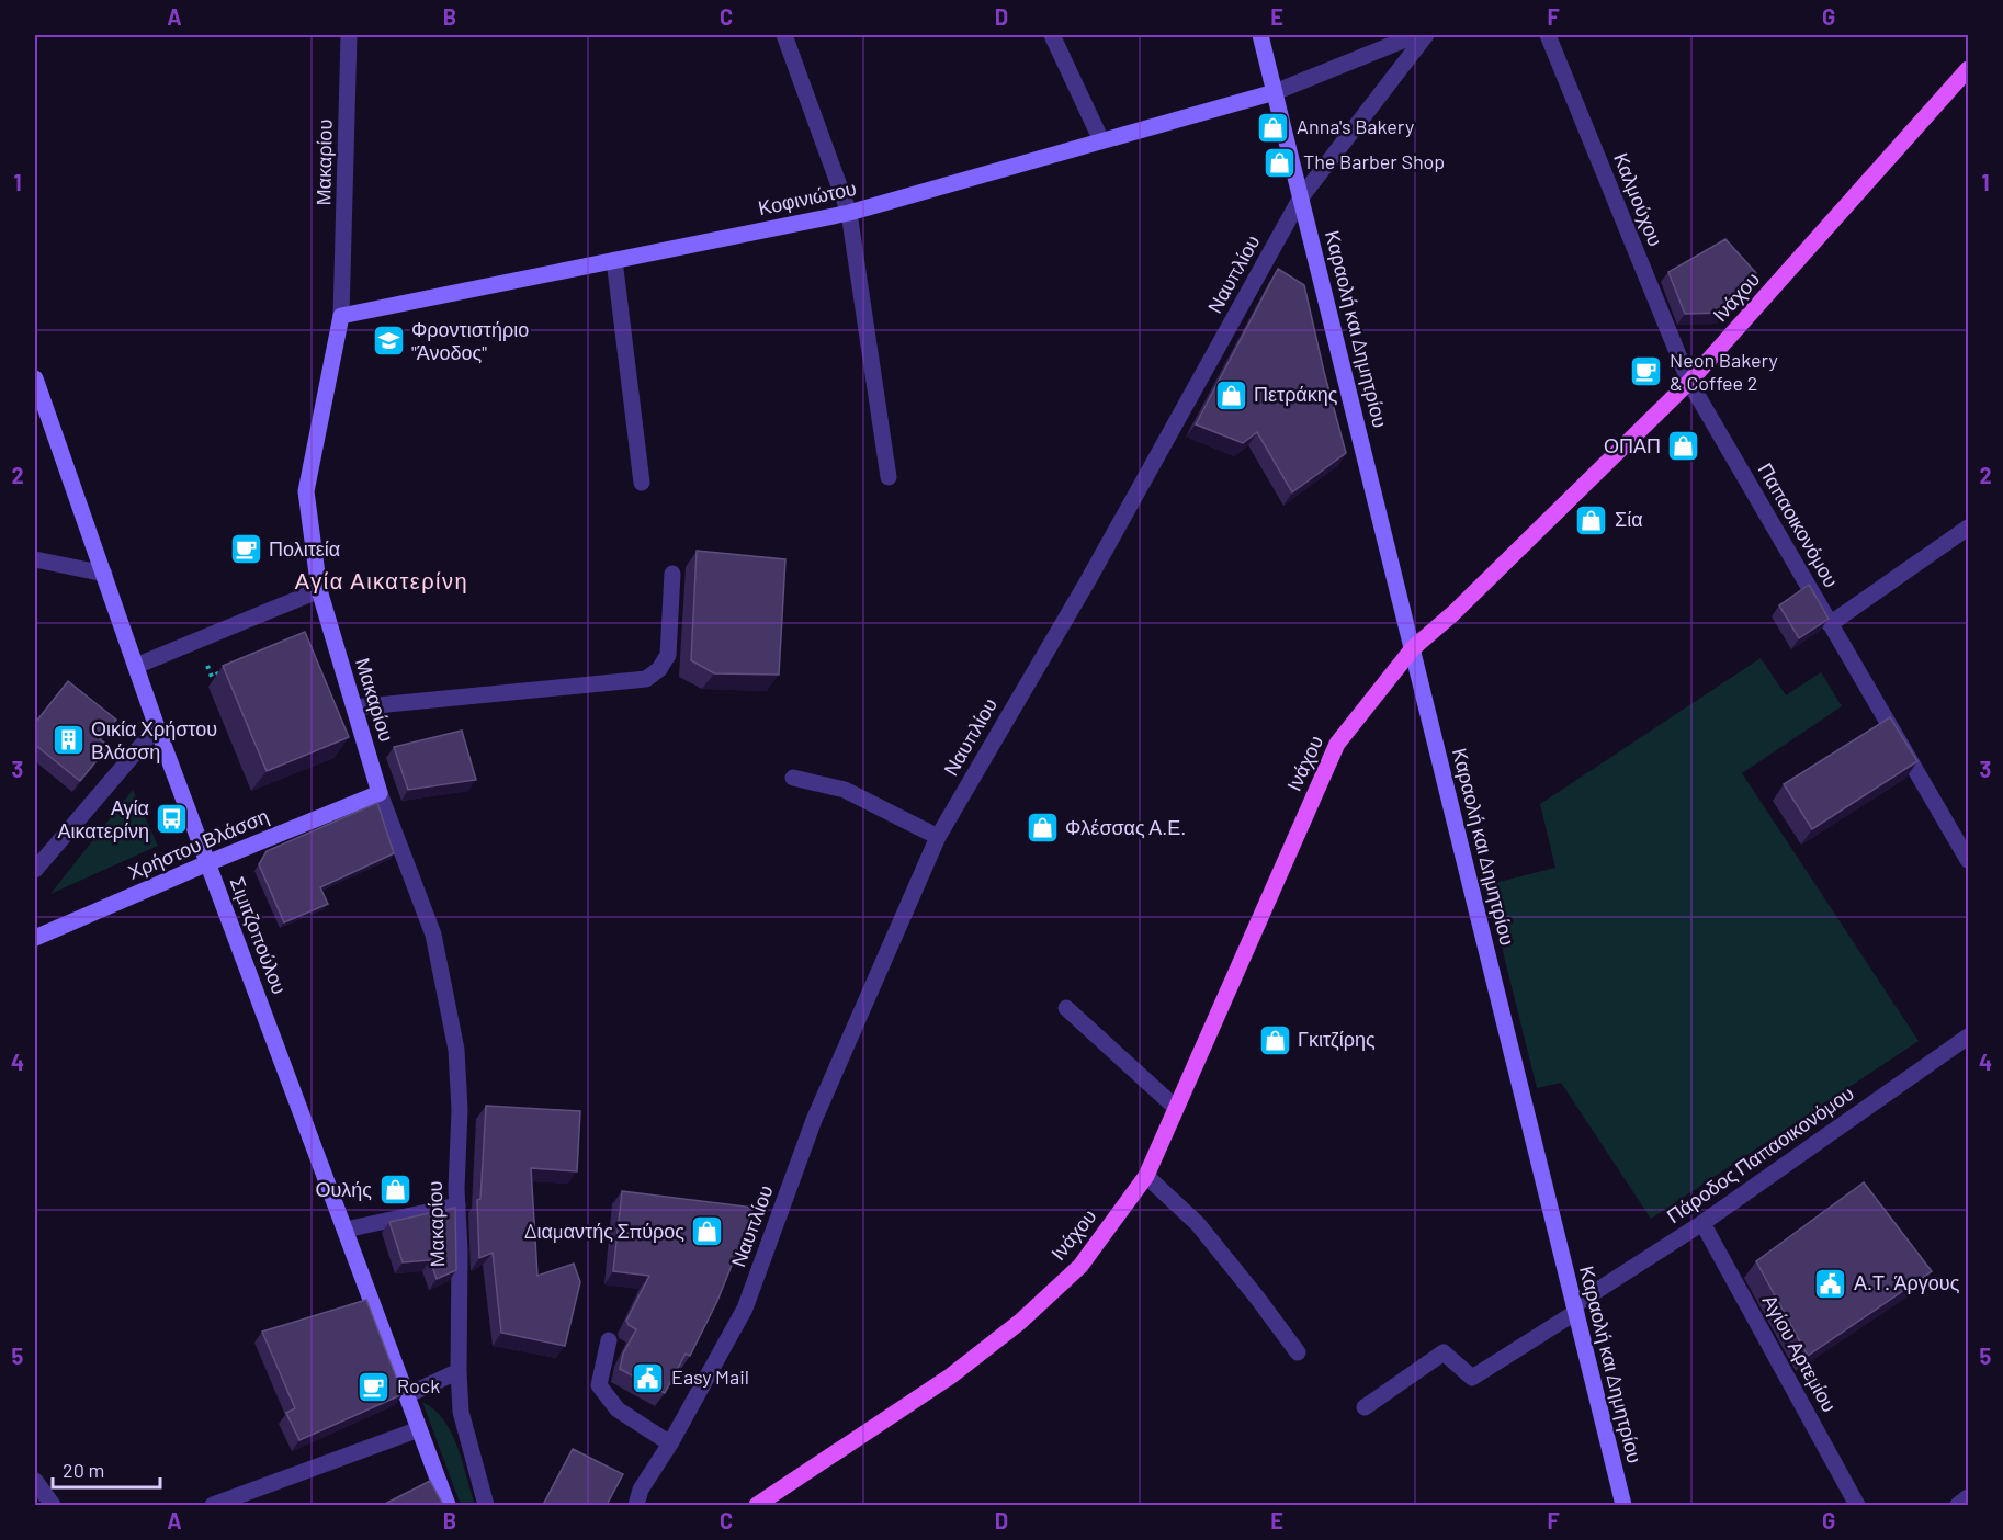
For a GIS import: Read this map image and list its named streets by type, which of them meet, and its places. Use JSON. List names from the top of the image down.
{
  "streets": {
    "main road": [
      "Μακαρίου",
      "Κοφινιώτου",
      "Ινάχου",
      "Καραολή και Δημητρίου",
      "Χρήστου Βλάσση",
      "Σιμιτζοπούλου"
    ],
    "street": [
      "Καλμούχου",
      "Ναυπλίου",
      "Παπαοικονόμου",
      "Πάροδος Παπαοικονόμου",
      "Αγίου Αρτεμίου"
    ]
  },
  "crossings": [
    ["Μακαρίου", "Κοφινιώτου"],
    ["Μακαρίου", "Χρήστου Βλάσση"],
    ["Κοφινιώτου", "Καραολή και Δημητρίου"],
    ["Καλμούχου", "Ινάχου"],
    ["Καλμούχου", "Παπαοικονόμου"],
    ["Ναυπλίου", "Καραολή και Δημητρίου"],
    ["Ινάχου", "Καραολή και Δημητρίου"],
    ["Ινάχου", "Παπαοικονόμου"],
    ["Καραολή και Δημητρίου", "Πάροδος Παπαοικονόμου"],
    ["Χρήστου Βλάσση", "Σιμιτζοπούλου"],
    ["Πάροδος Παπαοικονόμου", "Αγίου Αρτεμίου"]
  ],
  "districts": ["Αγία Αικατερίνη"],
  "places": {
    "shop": [
      "Anna's Bakery",
      "The Barber Shop",
      "Πετράκης",
      "ΟΠΑΠ",
      "Σία",
      "Φλέσσας Α.Ε.",
      "Γκιτζίρης",
      "Ουλής",
      "Διαμαντής Σπύρος"
    ],
    "school or university": ["Φροντιστήριο \"Άνοδος\""],
    "cafe": ["Neon Bakery & Coffee 2", "Πολιτεία", "Rock"],
    "building": ["Οικία Χρήστου Βλάσση"],
    "bus stop": ["Αγία Αικατερίνη"],
    "public building": ["Α.Τ. Άργους", "Easy Mail"]
  },
  "scale_bar": "20 m",
  "grid": {
    "columns": [
      "A",
      "B",
      "C",
      "D",
      "E",
      "F",
      "G"
    ],
    "rows": [
      "1",
      "2",
      "3",
      "4",
      "5"
    ]
  }
}
